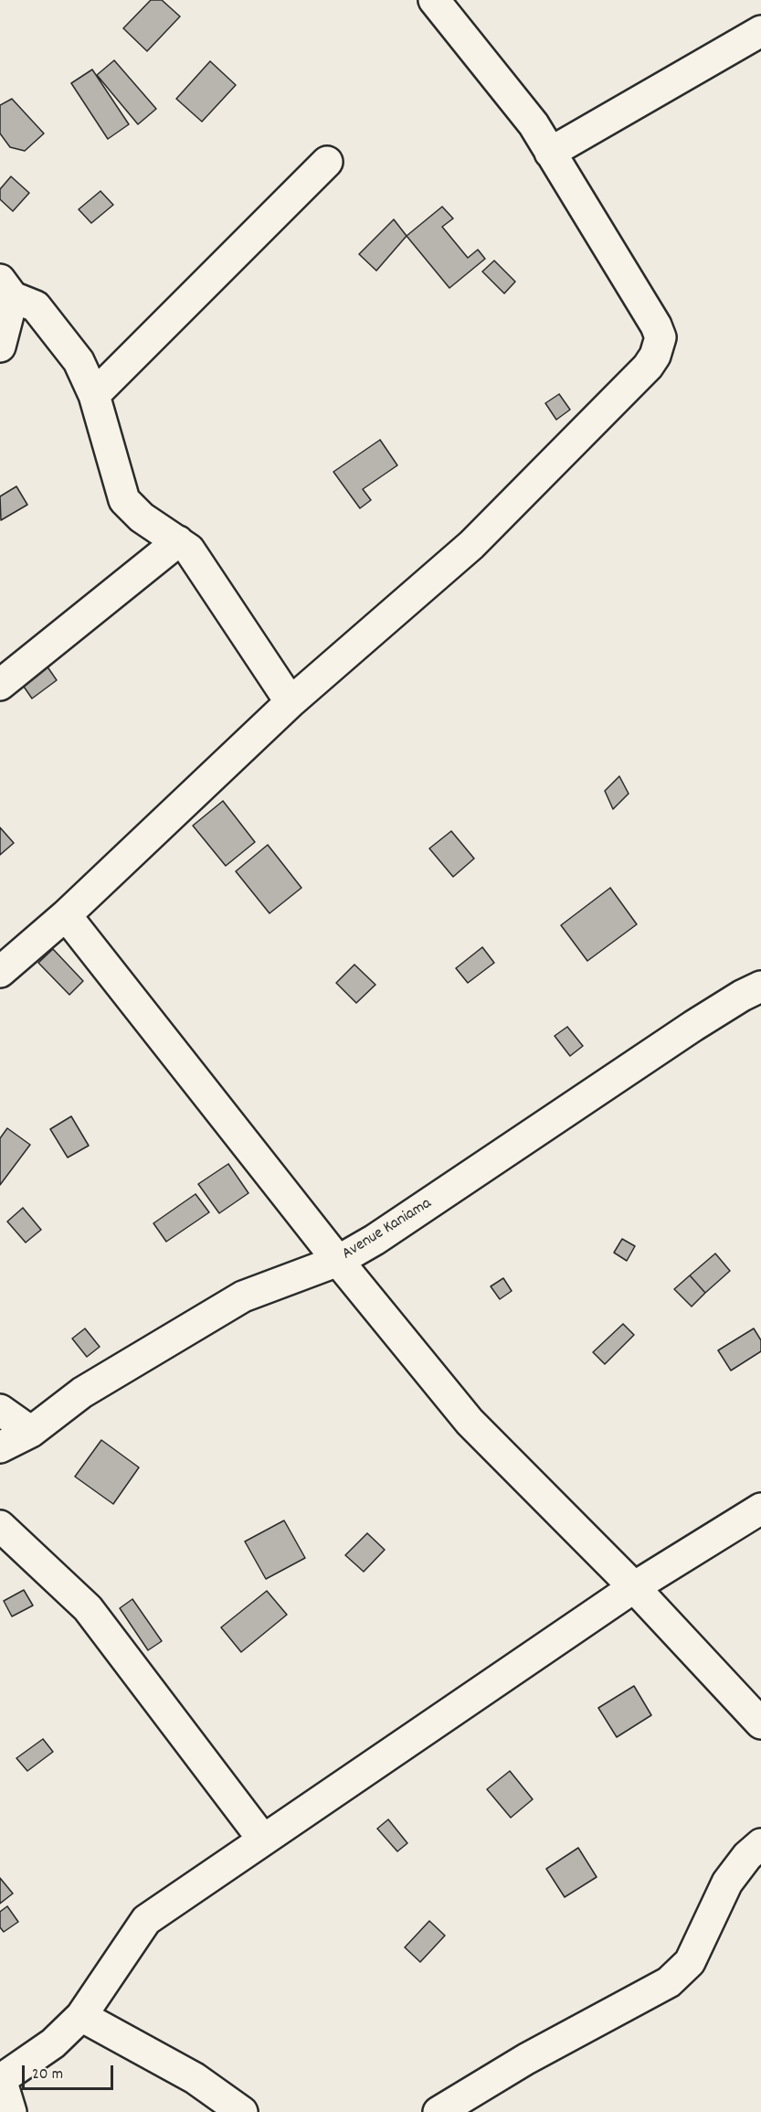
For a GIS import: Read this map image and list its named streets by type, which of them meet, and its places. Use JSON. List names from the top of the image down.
{
  "streets": {
    "street": ["Avenue Kaniama"]
  },
  "scale_bar": "20 m"
}
